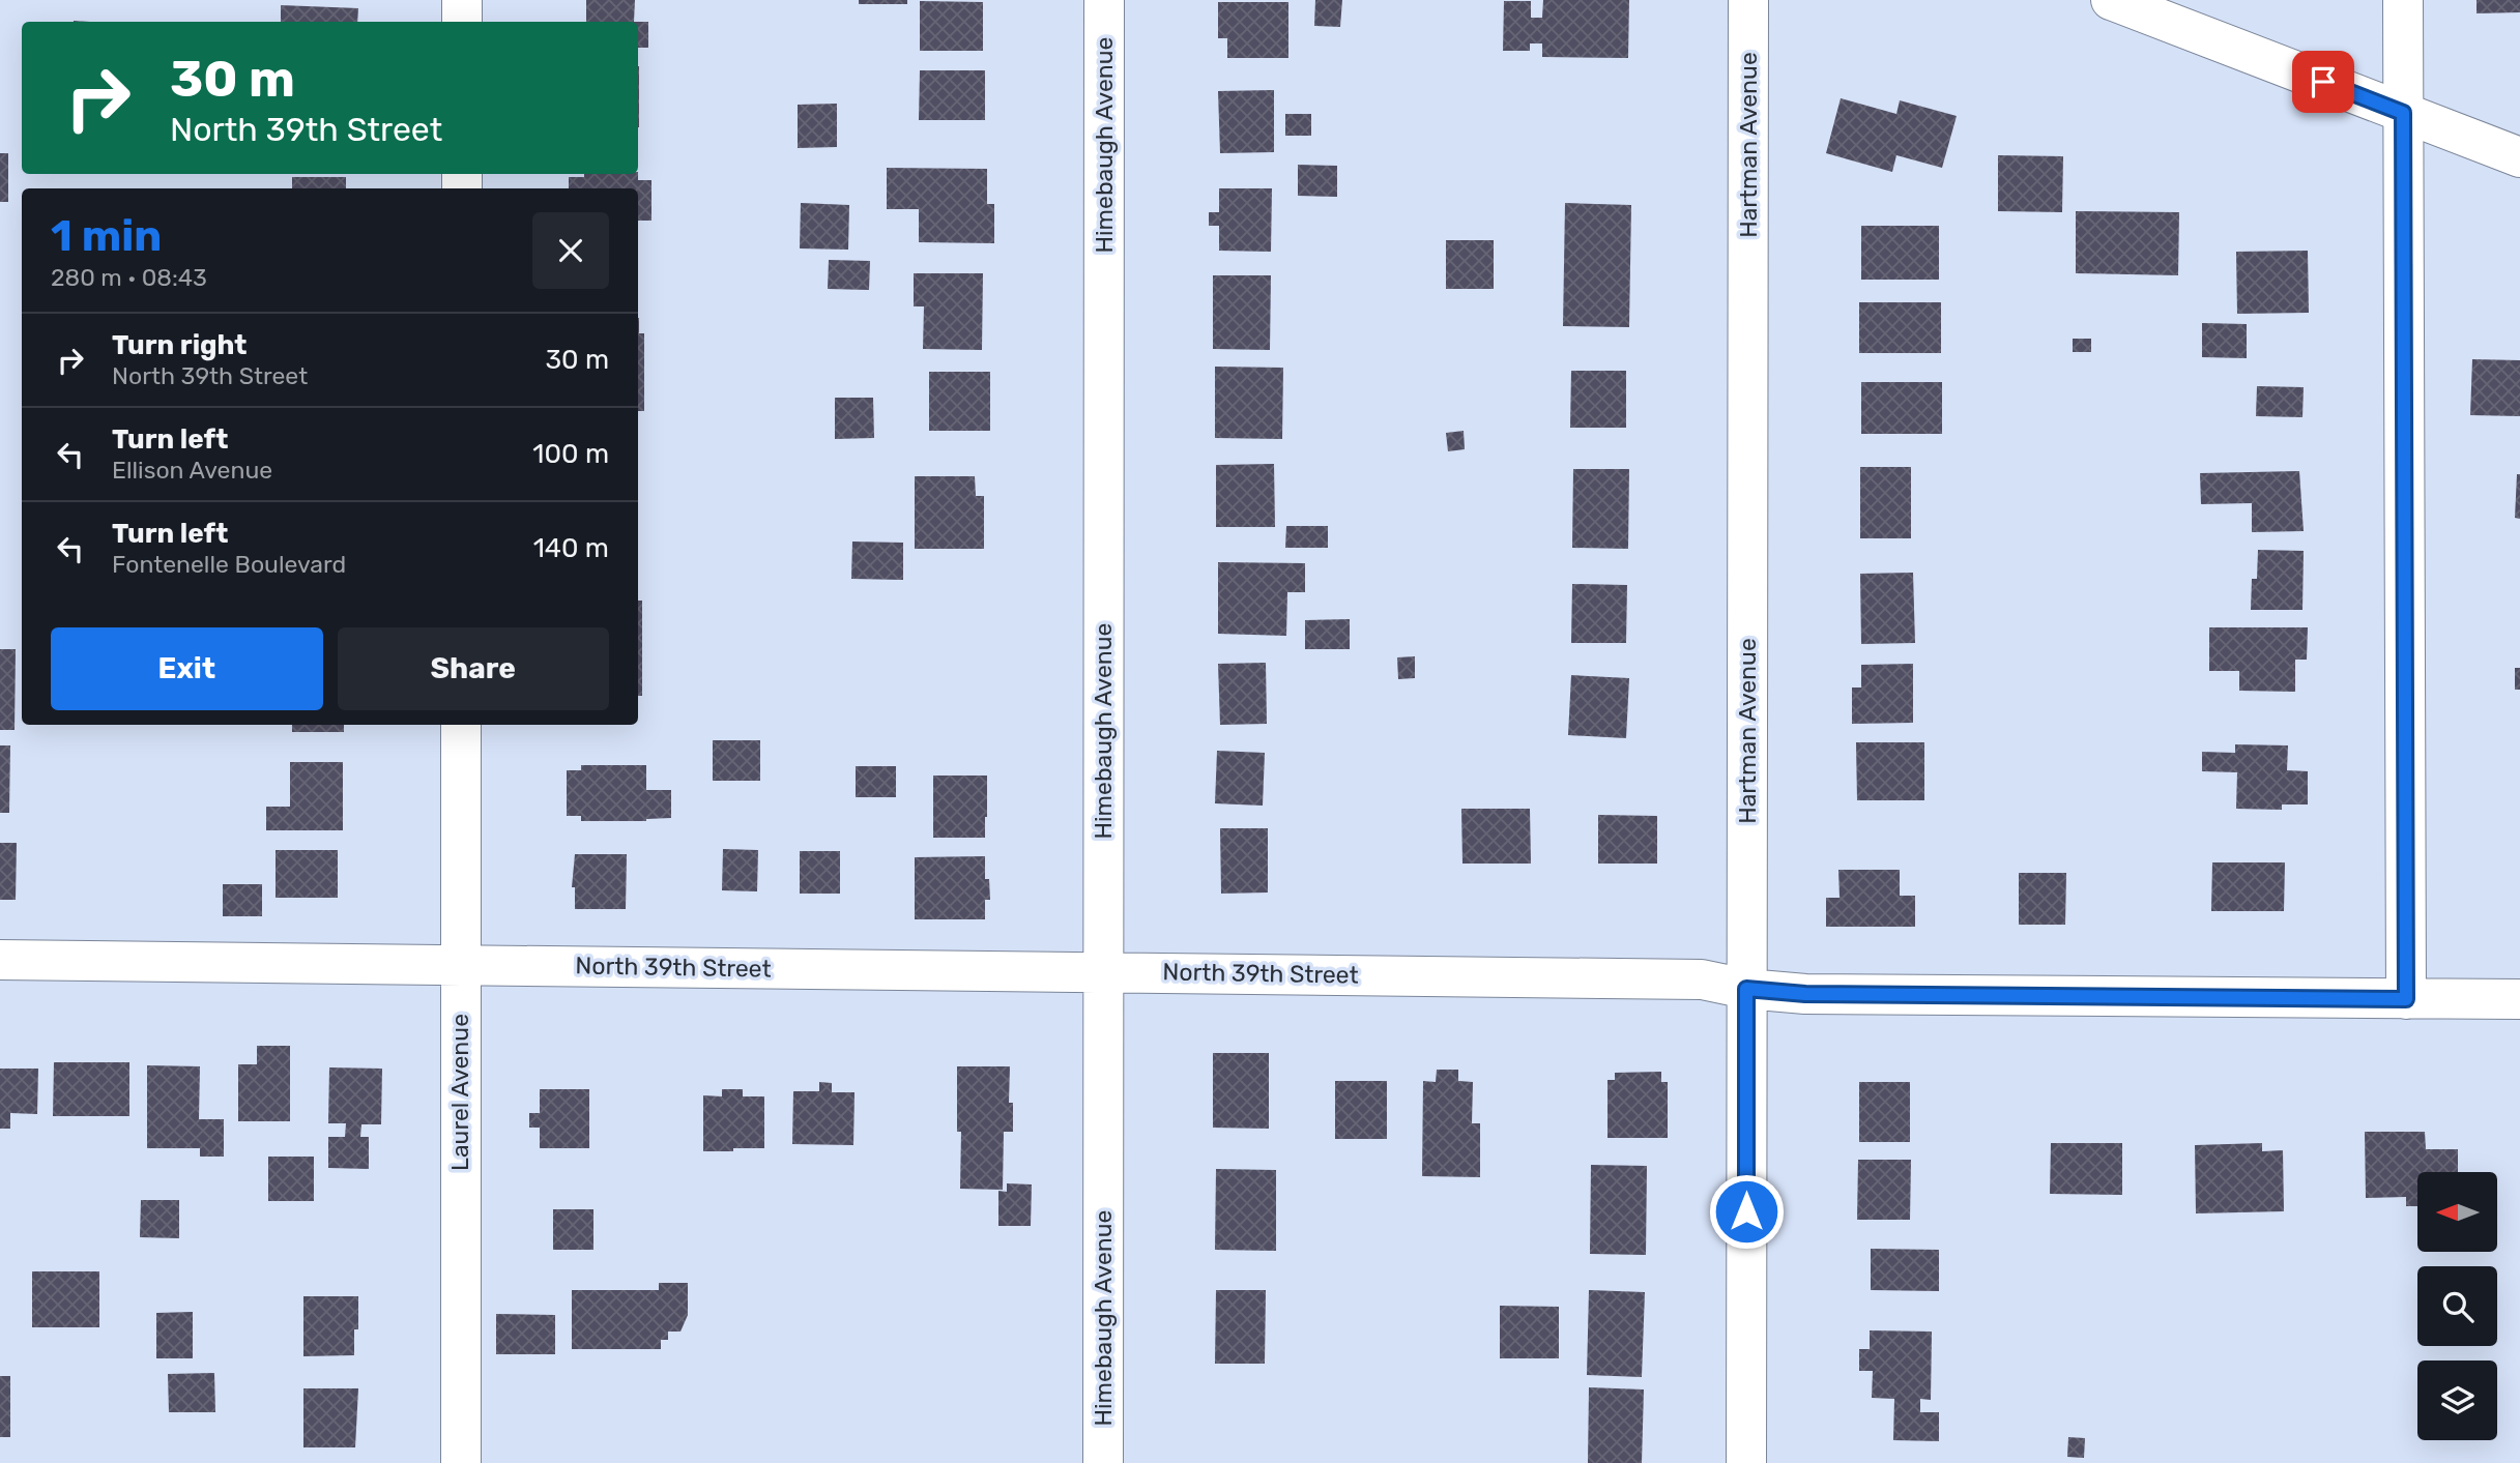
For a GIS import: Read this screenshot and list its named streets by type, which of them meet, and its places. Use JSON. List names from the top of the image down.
{
  "streets": {
    "street": [
      "Himebaugh Avenue",
      "Hartman Avenue",
      "North 39th Street",
      "Laurel Avenue"
    ]
  },
  "crossings": [
    ["Himebaugh Avenue", "North 39th Street"],
    ["Hartman Avenue", "North 39th Street"],
    ["North 39th Street", "Laurel Avenue"]
  ],
  "north": "left",
  "page": {
    "turn": ["30 m", "North 39th Street"],
    "heading": ["1 min", "280 m · 08:43"],
    "list": [
      {
        "name": "Turn right",
        "note": "North 39th Street",
        "value": "30 m"
      },
      {
        "name": "Turn left",
        "note": "Ellison Avenue",
        "value": "100 m"
      },
      {
        "name": "Turn left",
        "note": "Fontenelle Boulevard",
        "value": "140 m"
      }
    ],
    "buttons": ["Exit", "Share"]
  }
}
